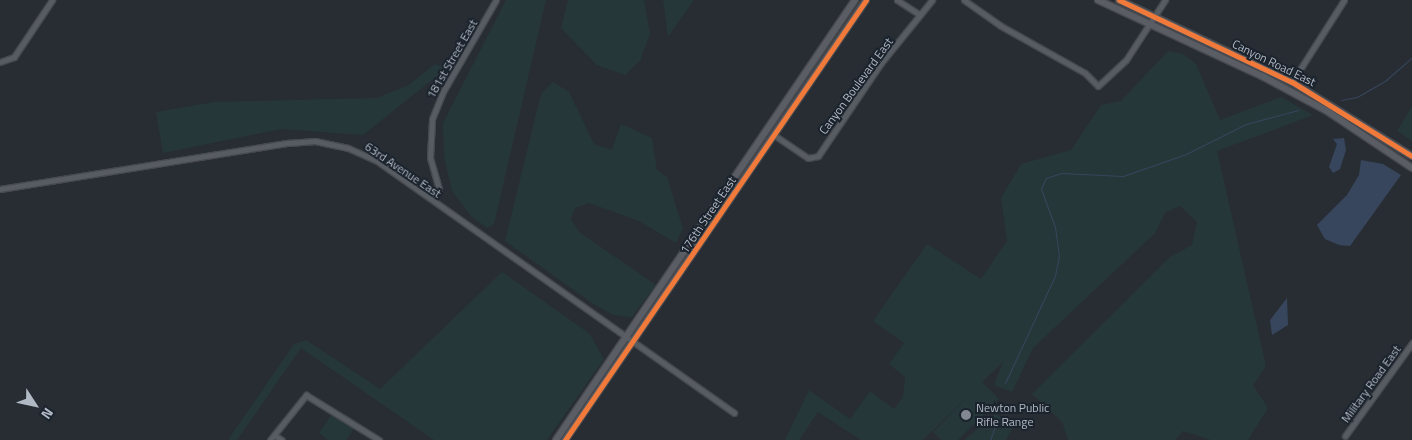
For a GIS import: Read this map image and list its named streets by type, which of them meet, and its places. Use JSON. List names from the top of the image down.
{
  "streets": {
    "main road": ["Canyon Road East", "176th Street East"],
    "street": [
      "181st Street East",
      "Canyon Boulevard East",
      "63rd Avenue East",
      "Military Road East"
    ]
  },
  "crossings": [
    ["Canyon Boulevard East", "176th Street East"],
    ["63rd Avenue East", "176th Street East"]
  ],
  "places": ["Newton Public Rifle Range"],
  "north": "bottom right"
}
